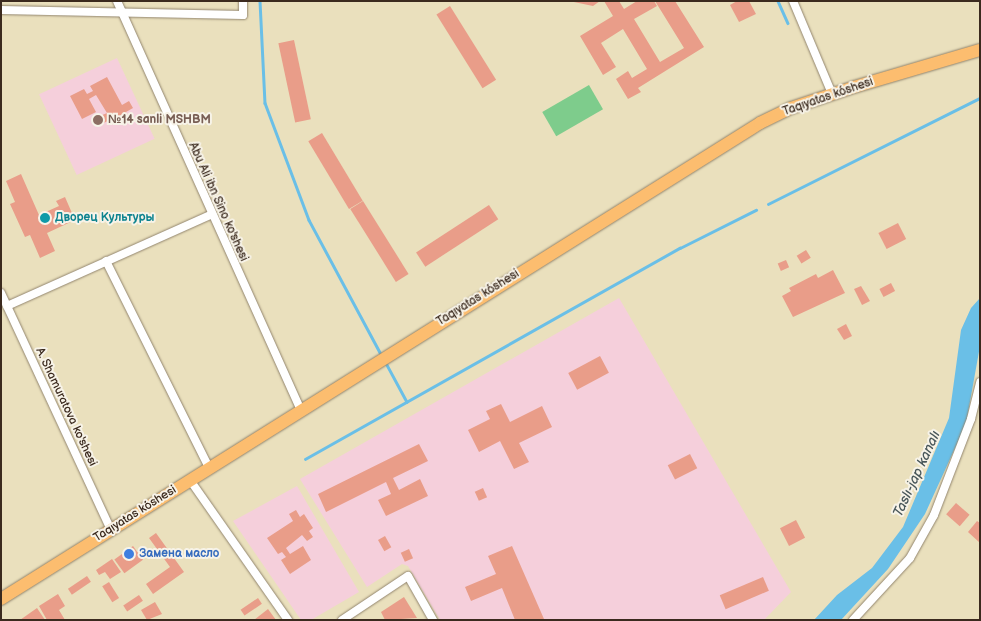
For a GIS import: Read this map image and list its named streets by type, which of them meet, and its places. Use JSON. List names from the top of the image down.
{
  "streets": {
    "main road": ["Taqıyatas kóshesi"],
    "street": ["Abu Ali ibn Sino ko'shesi", "A. Shamuratova ko'shesi"]
  },
  "crossings": [
    ["Taqıyatas kóshesi", "Abu Ali ibn Sino ko'shesi"],
    ["Taqıyatas kóshesi", "A. Shamuratova ko'shesi"]
  ],
  "water": ["Taslı-jap kanalı"],
  "places": ["№14 sanli MSHBM", "Дворец Культуры", "Замена масло"]
}
